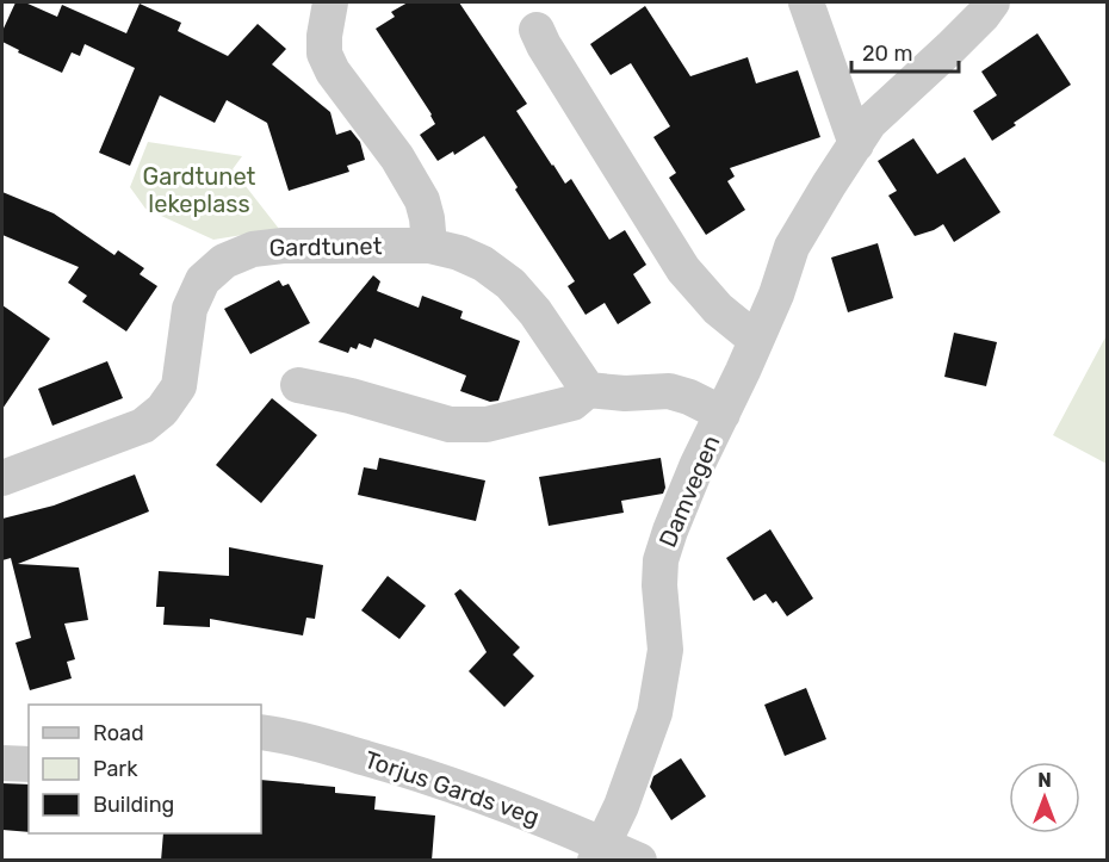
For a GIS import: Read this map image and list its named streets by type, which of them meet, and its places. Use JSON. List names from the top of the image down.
{
  "streets": {
    "street": ["Gardtunet", "Damvegen", "Torjus Gards veg"]
  },
  "crossings": [
    ["Damvegen", "Torjus Gards veg"]
  ],
  "parks": ["Gardtunet lekeplass"],
  "legend": ["Road", "Park", "Building"],
  "scale_bar": "20 m",
  "north": "top"
}
